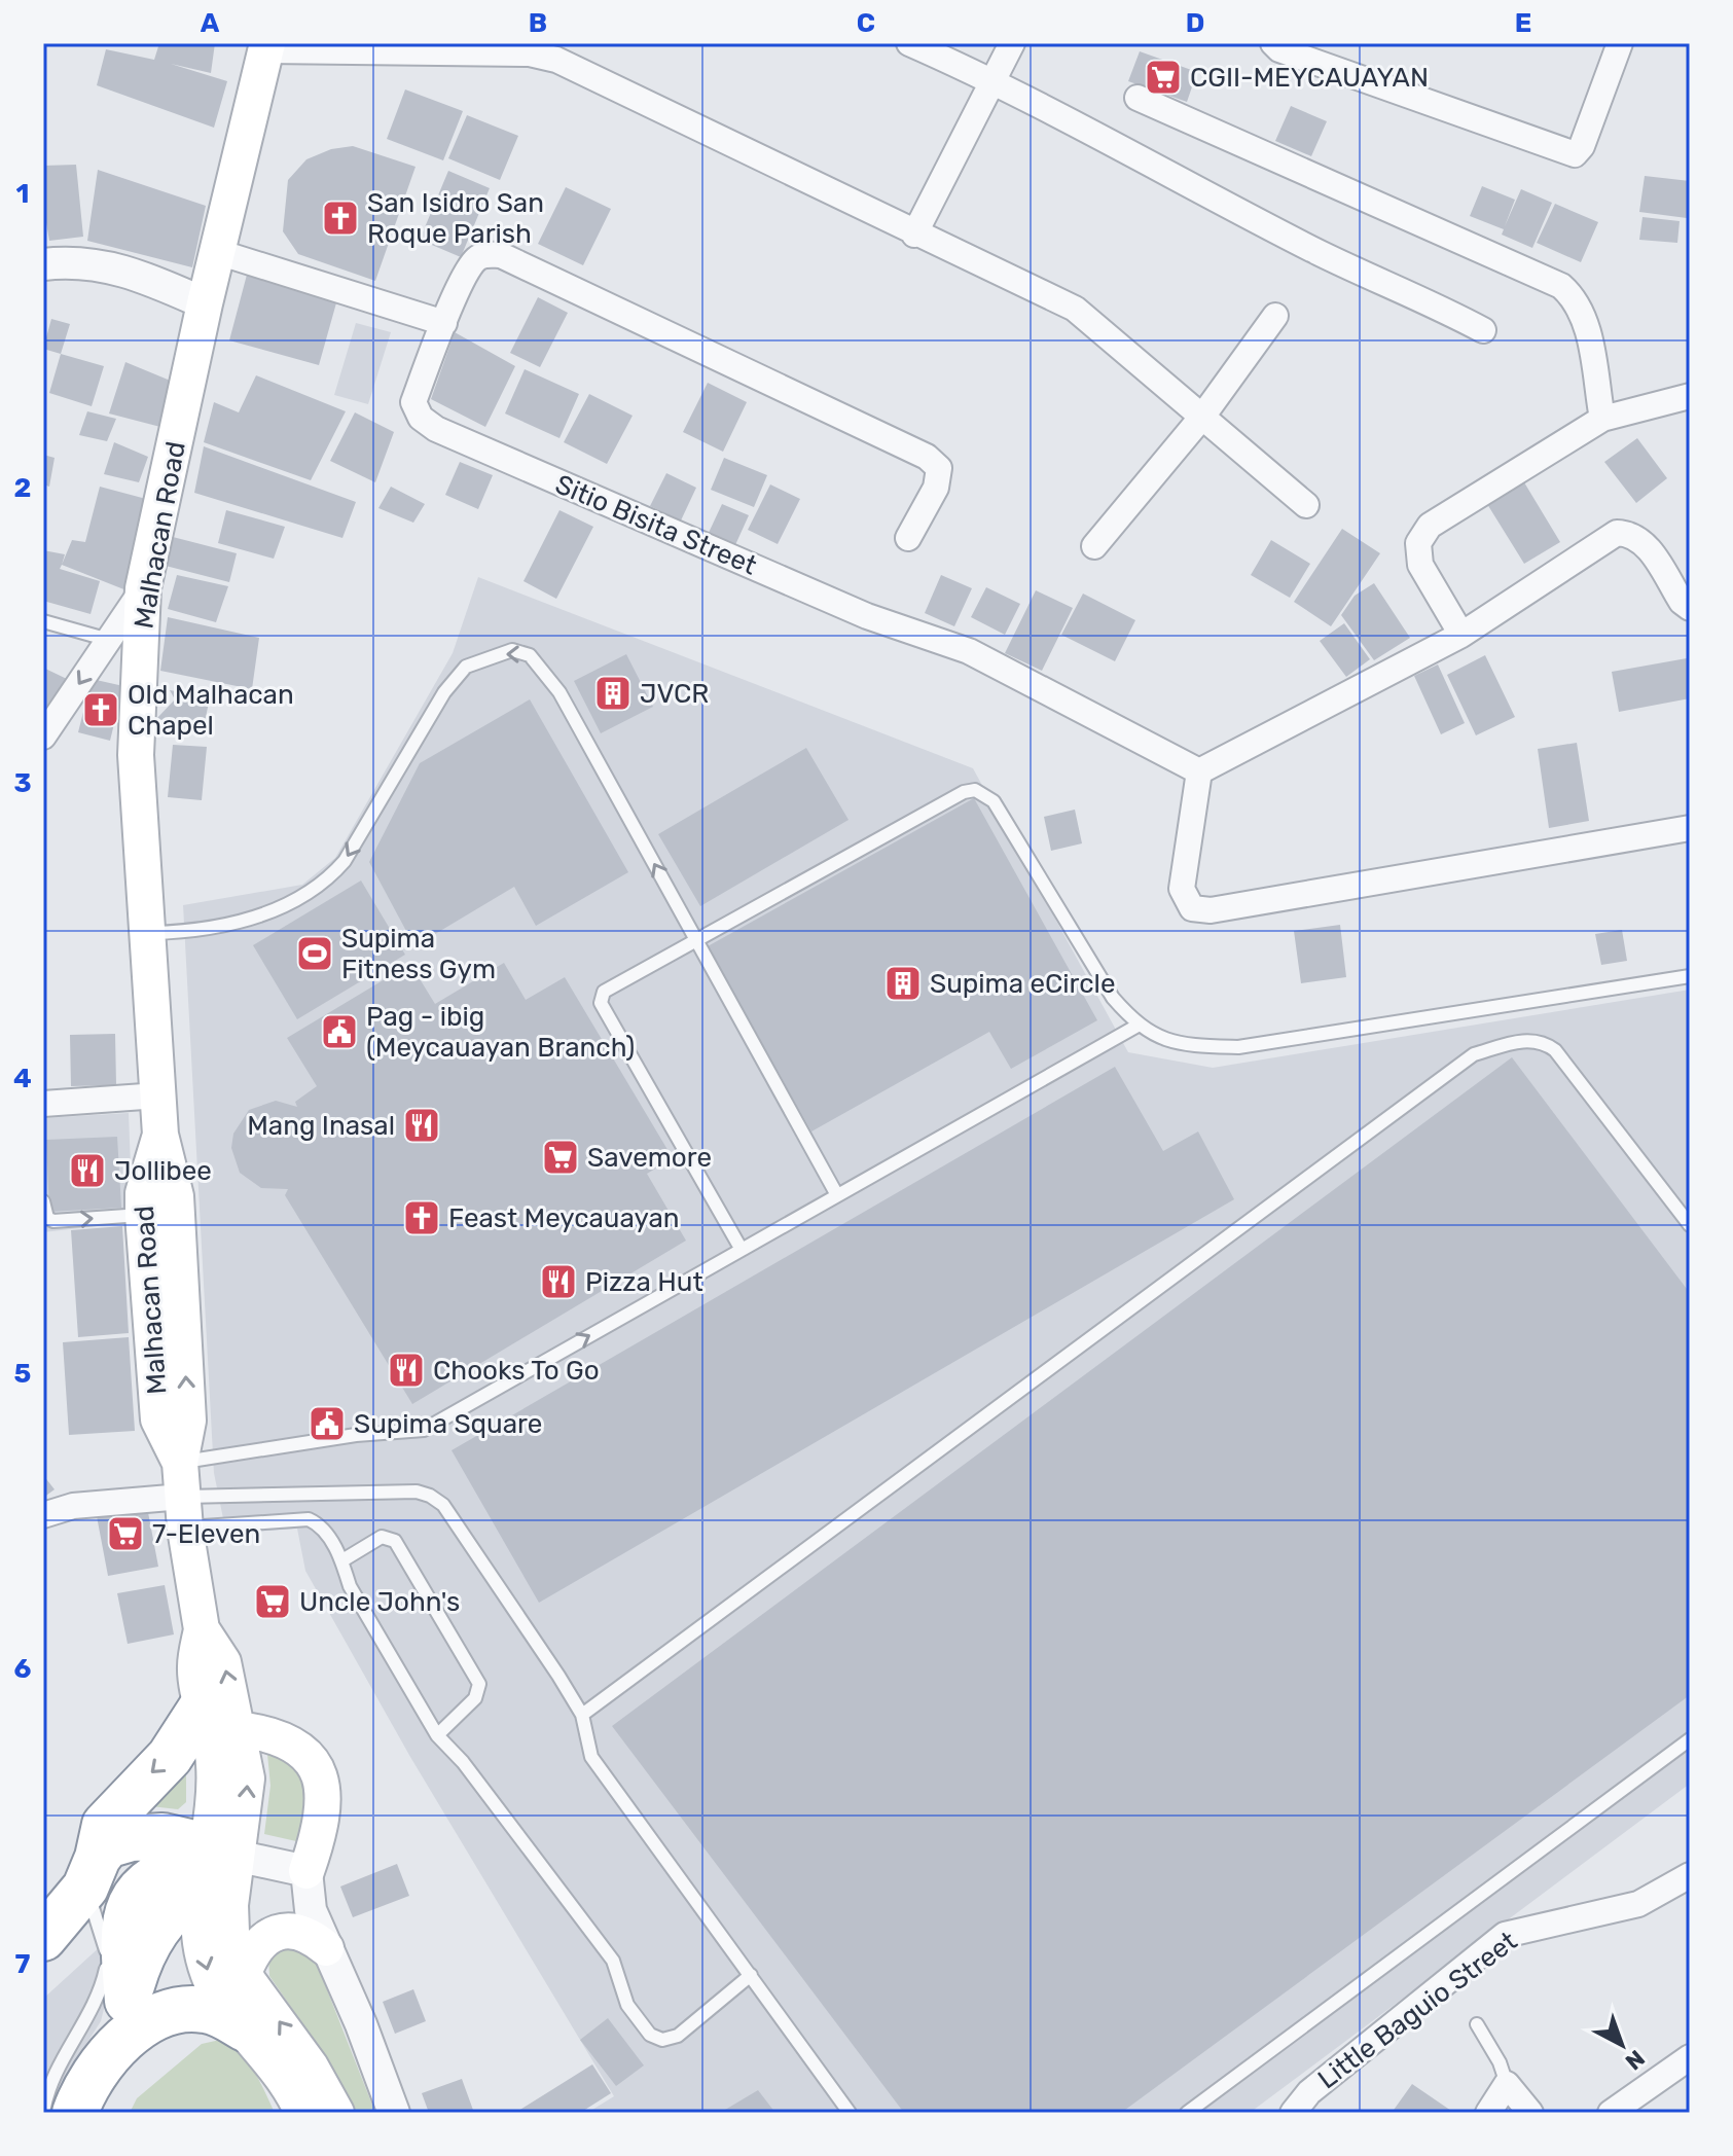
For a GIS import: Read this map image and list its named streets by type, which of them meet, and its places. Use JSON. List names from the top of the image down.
{
  "streets": {
    "main road": ["Malhacan Road"],
    "street": ["Sitio Bisita Street", "Little Baguio Street"]
  },
  "places": {
    "supermarket": [
      "CGII-MEYCAUAYAN",
      "Savemore",
      "7-Eleven",
      "Uncle John's"
    ],
    "church": ["San Isidro San Roque Parish", "Old Malhacan Chapel", "Feast Meycauayan"],
    "building": ["JVCR", "Supima eCircle"],
    "sports": ["Supima Fitness Gym"],
    "public building": ["Pag - ibig (Meycauayan Branch)", "Supima Square"],
    "restaurant": [
      "Mang Inasal",
      "Jollibee",
      "Pizza Hut",
      "Chooks To Go"
    ]
  },
  "north": "bottom right",
  "grid": {
    "columns": [
      "A",
      "B",
      "C",
      "D",
      "E"
    ],
    "rows": [
      "1",
      "2",
      "3",
      "4",
      "5",
      "6",
      "7"
    ]
  }
}
